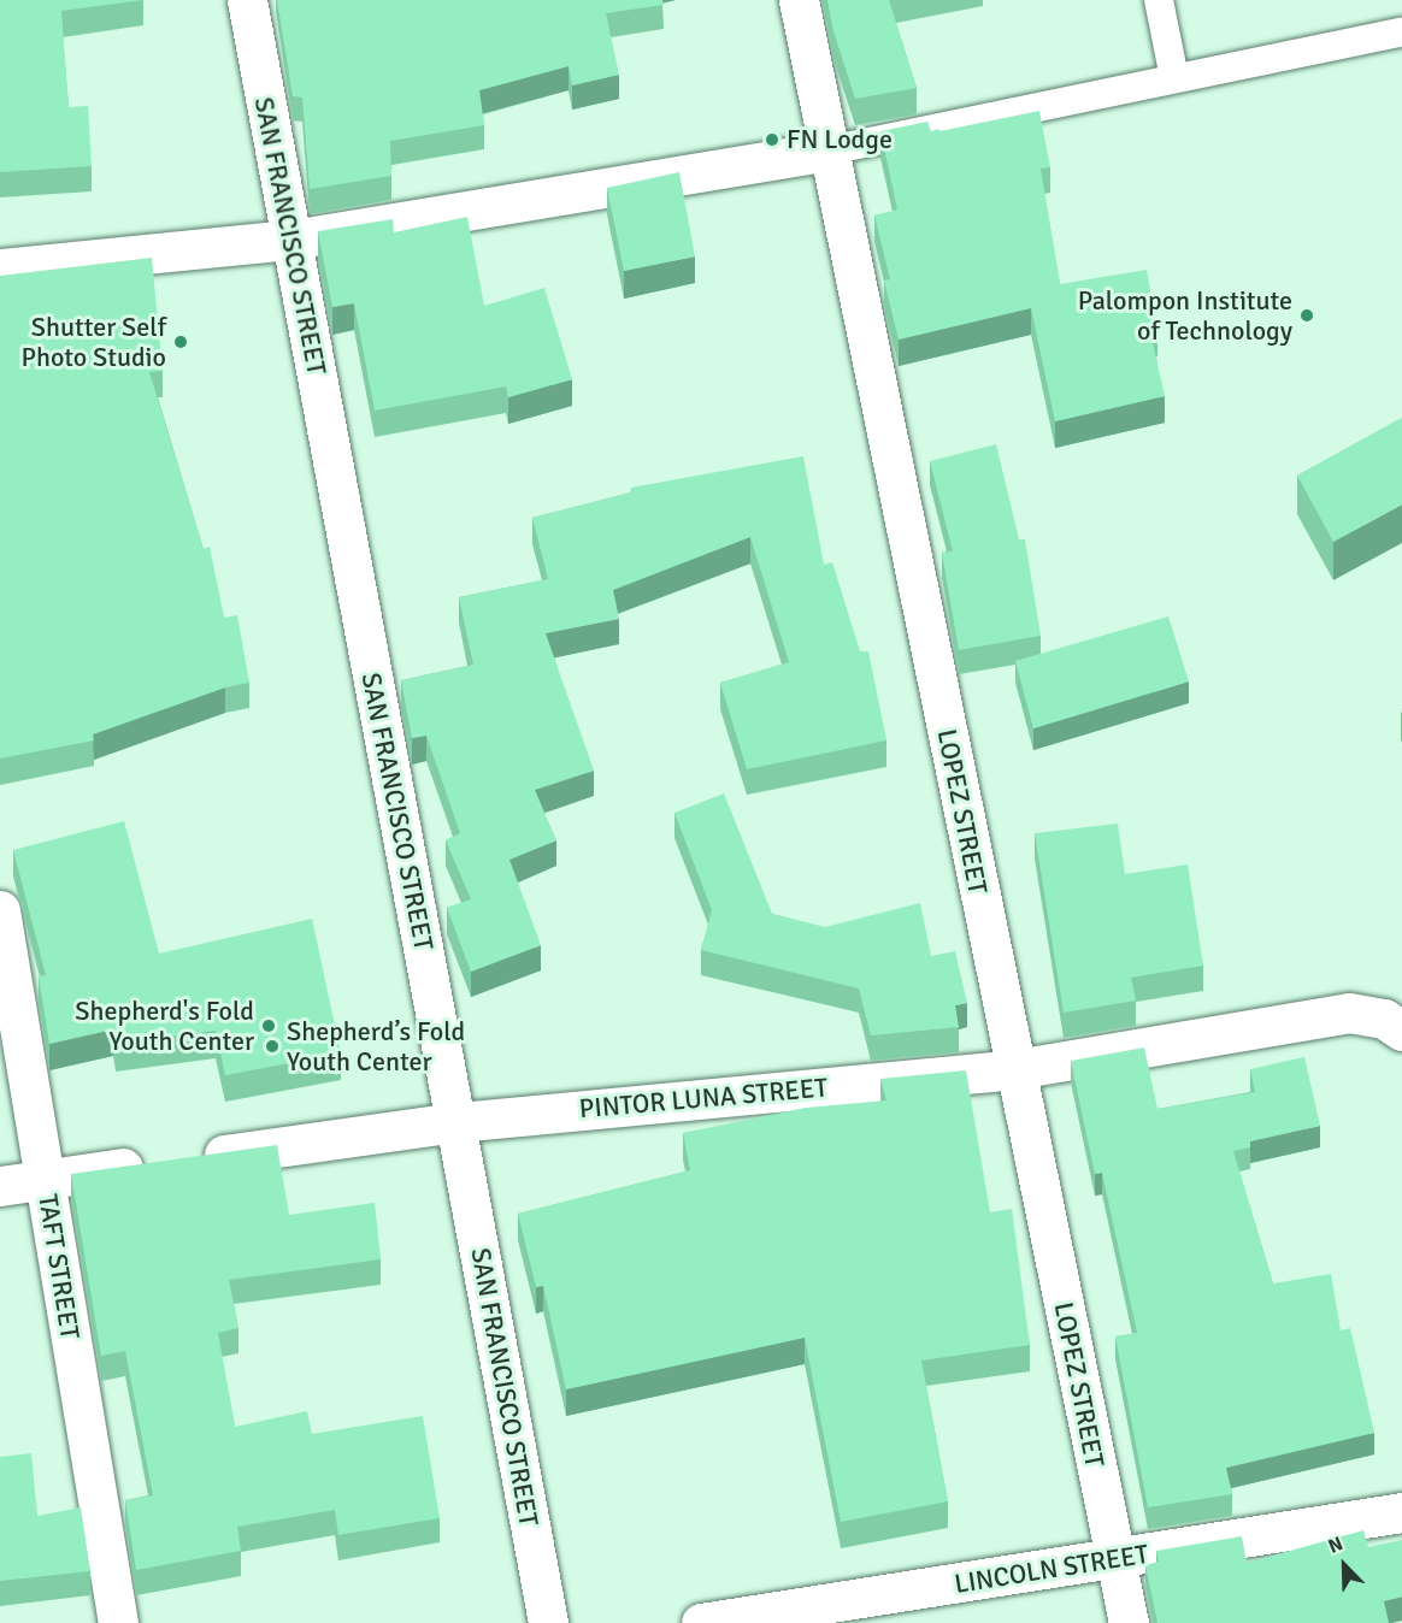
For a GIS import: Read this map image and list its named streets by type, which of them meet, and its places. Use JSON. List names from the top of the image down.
{
  "streets": {
    "street": [
      "SAN FRANCISCO STREET",
      "LOPEZ STREET",
      "PINTOR LUNA STREET",
      "TAFT STREET",
      "LINCOLN STREET"
    ]
  },
  "crossings": [
    ["SAN FRANCISCO STREET", "PINTOR LUNA STREET"],
    ["LOPEZ STREET", "PINTOR LUNA STREET"],
    ["LOPEZ STREET", "LINCOLN STREET"],
    ["PINTOR LUNA STREET", "TAFT STREET"]
  ],
  "places": [
    "FN Lodge",
    "Palompon Institute of Technology",
    "Shutter Self Photo Studio",
    "Shepherd's Fold Youth Center",
    "Shepherd’s Fold Youth Center"
  ],
  "north": "top left"
}
